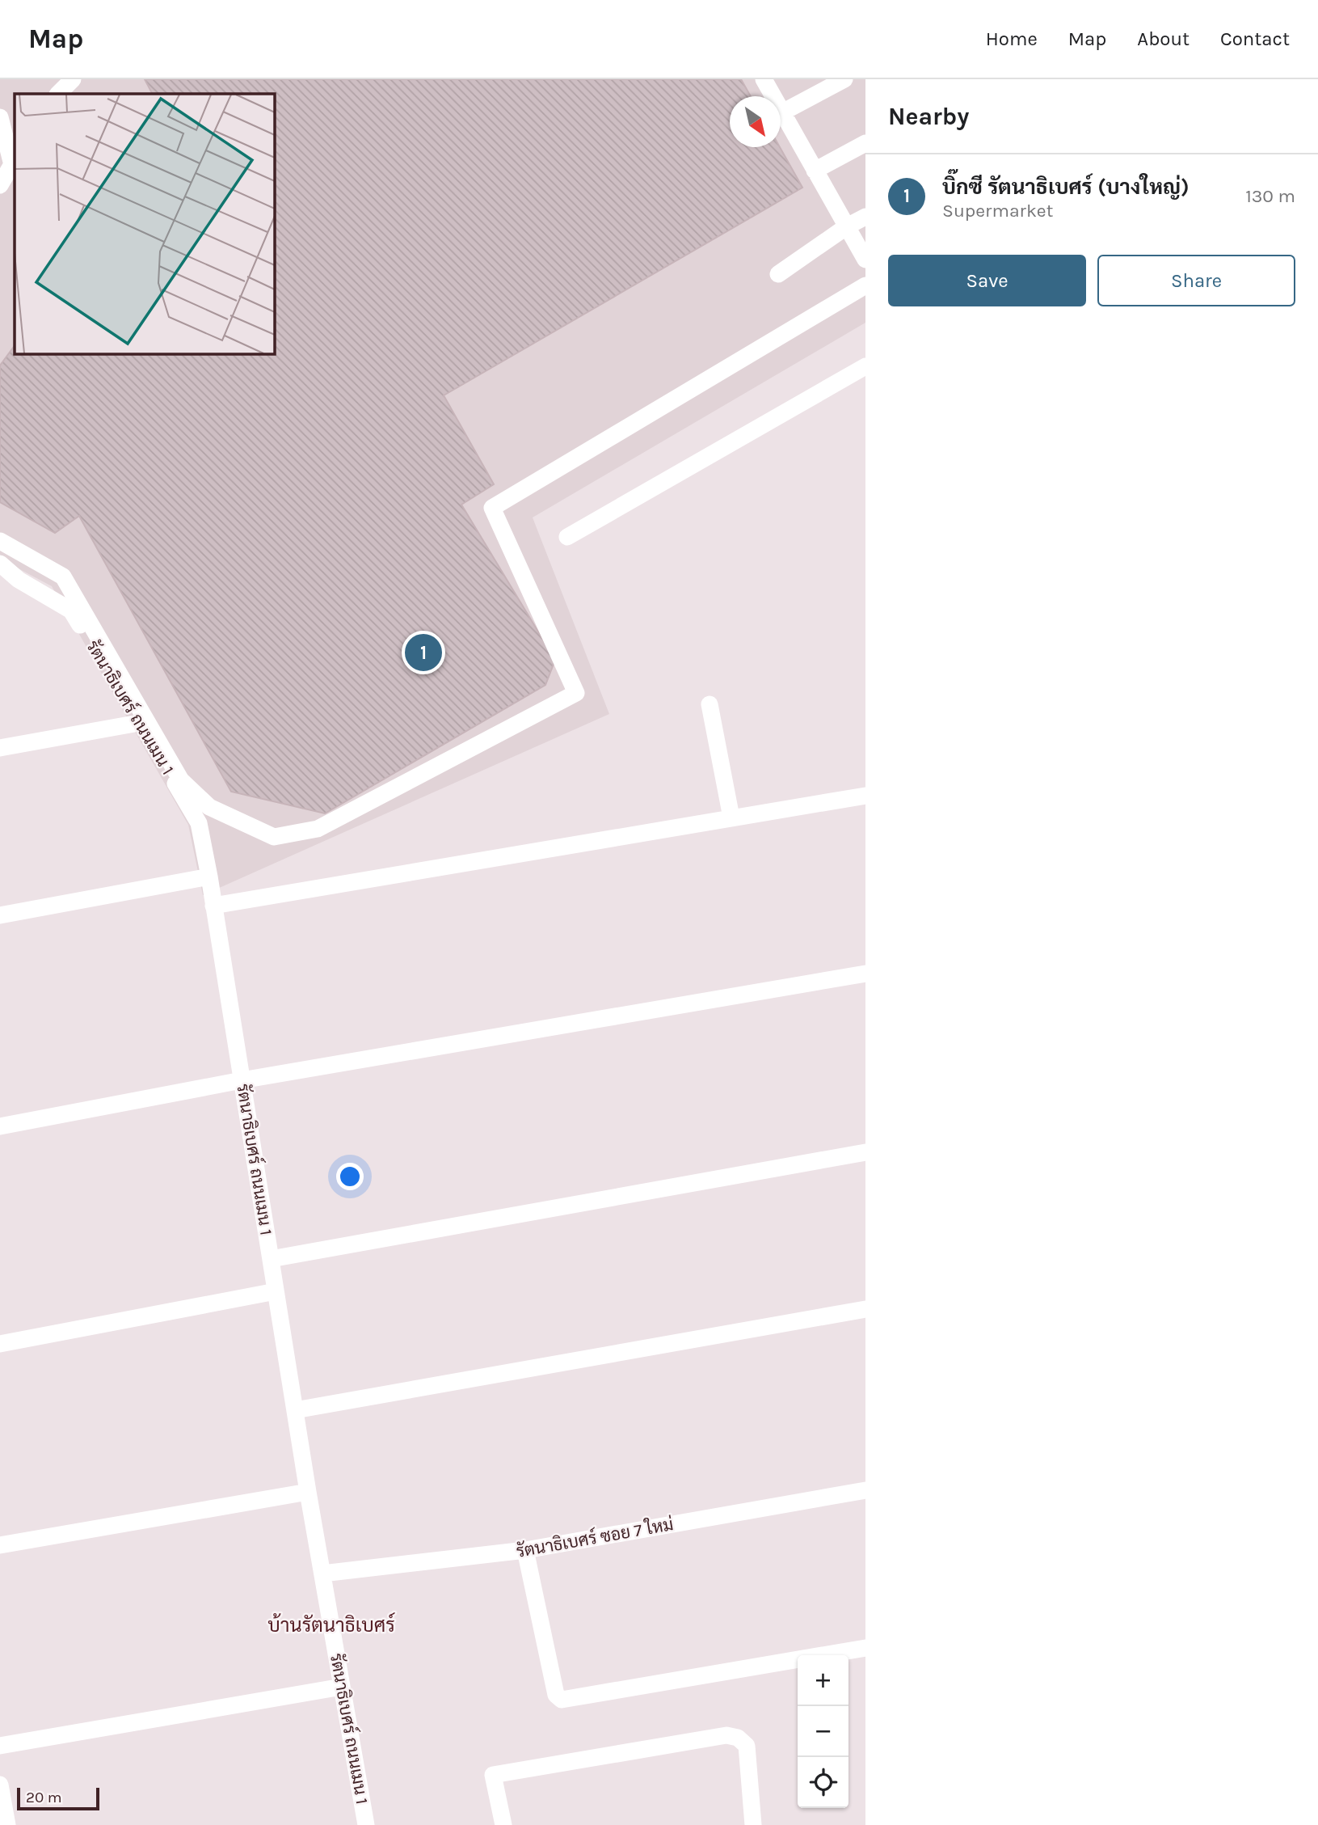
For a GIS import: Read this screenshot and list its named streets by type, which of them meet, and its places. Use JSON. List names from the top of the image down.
{
  "streets": {
    "street": ["รัตนาธิเบศร์ ถนนเมน 1", "รัตนาธิเบศร์ ซอย 7 ใหม่"]
  },
  "crossings": [
    ["รัตนาธิเบศร์ ถนนเมน 1", "รัตนาธิเบศร์ ซอย 7 ใหม่"]
  ],
  "districts": ["บ้านรัตนาธิเบศร์"],
  "scale_bar": "20 m",
  "north": "bottom right",
  "page": {
    "header": "Map",
    "nav": [
      "Home",
      "Map",
      "About",
      "Contact"
    ],
    "heading": "Nearby",
    "list": [
      {
        "mark": "1",
        "name": "บิ๊กซี รัตนาธิเบศร์ (บางใหญ่)",
        "note": "Supermarket",
        "value": "130 m"
      }
    ],
    "buttons": ["Save", "Share"],
    "pins": "1",
    "map_buttons": ["+", "−"],
    "scale": "20 m"
  }
}
